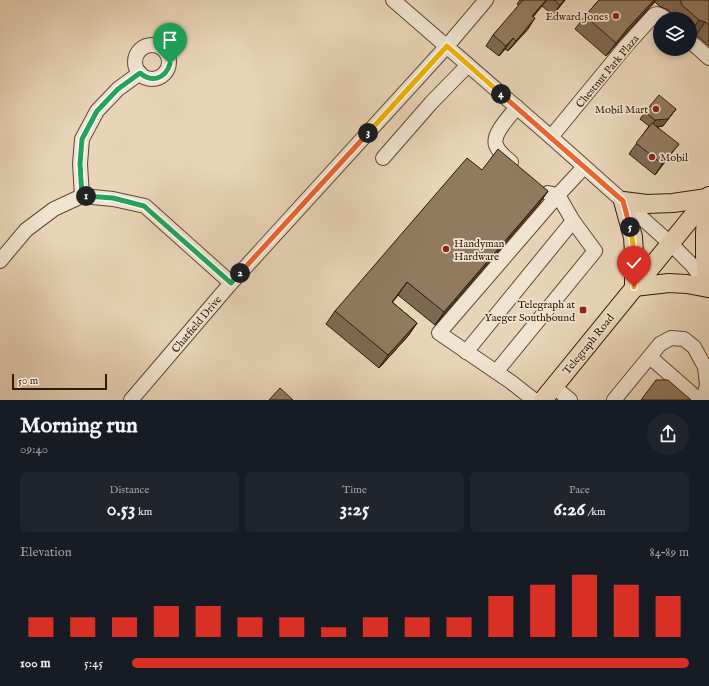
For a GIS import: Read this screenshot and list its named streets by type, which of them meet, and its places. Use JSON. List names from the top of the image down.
{
  "streets": {
    "main road": ["Telegraph Road"],
    "street": ["Chestnut Park Plaza", "Chatfield Drive"]
  },
  "places": {
    "other": [
      "Edward Jones",
      "Mobil Mart",
      "Mobil",
      "Handyman Hardware"
    ],
    "transit": ["Telegraph at Yaeger Southbound"]
  },
  "scale_bar": "50 m",
  "page": {
    "pins": [
      "4",
      "3",
      "1",
      "5",
      "2"
    ],
    "scale": "50 m",
    "heading": ["Morning run", "09:40"],
    "stats": [
      ["Distance", "0.53 km"],
      ["Time", "3:25"],
      ["Pace", "6:26 /km"]
    ],
    "chart": ["Elevation", "84–89 m"],
    "list": [
      {
        "name": "100 m",
        "note": "5:45"
      }
    ]
  }
}
